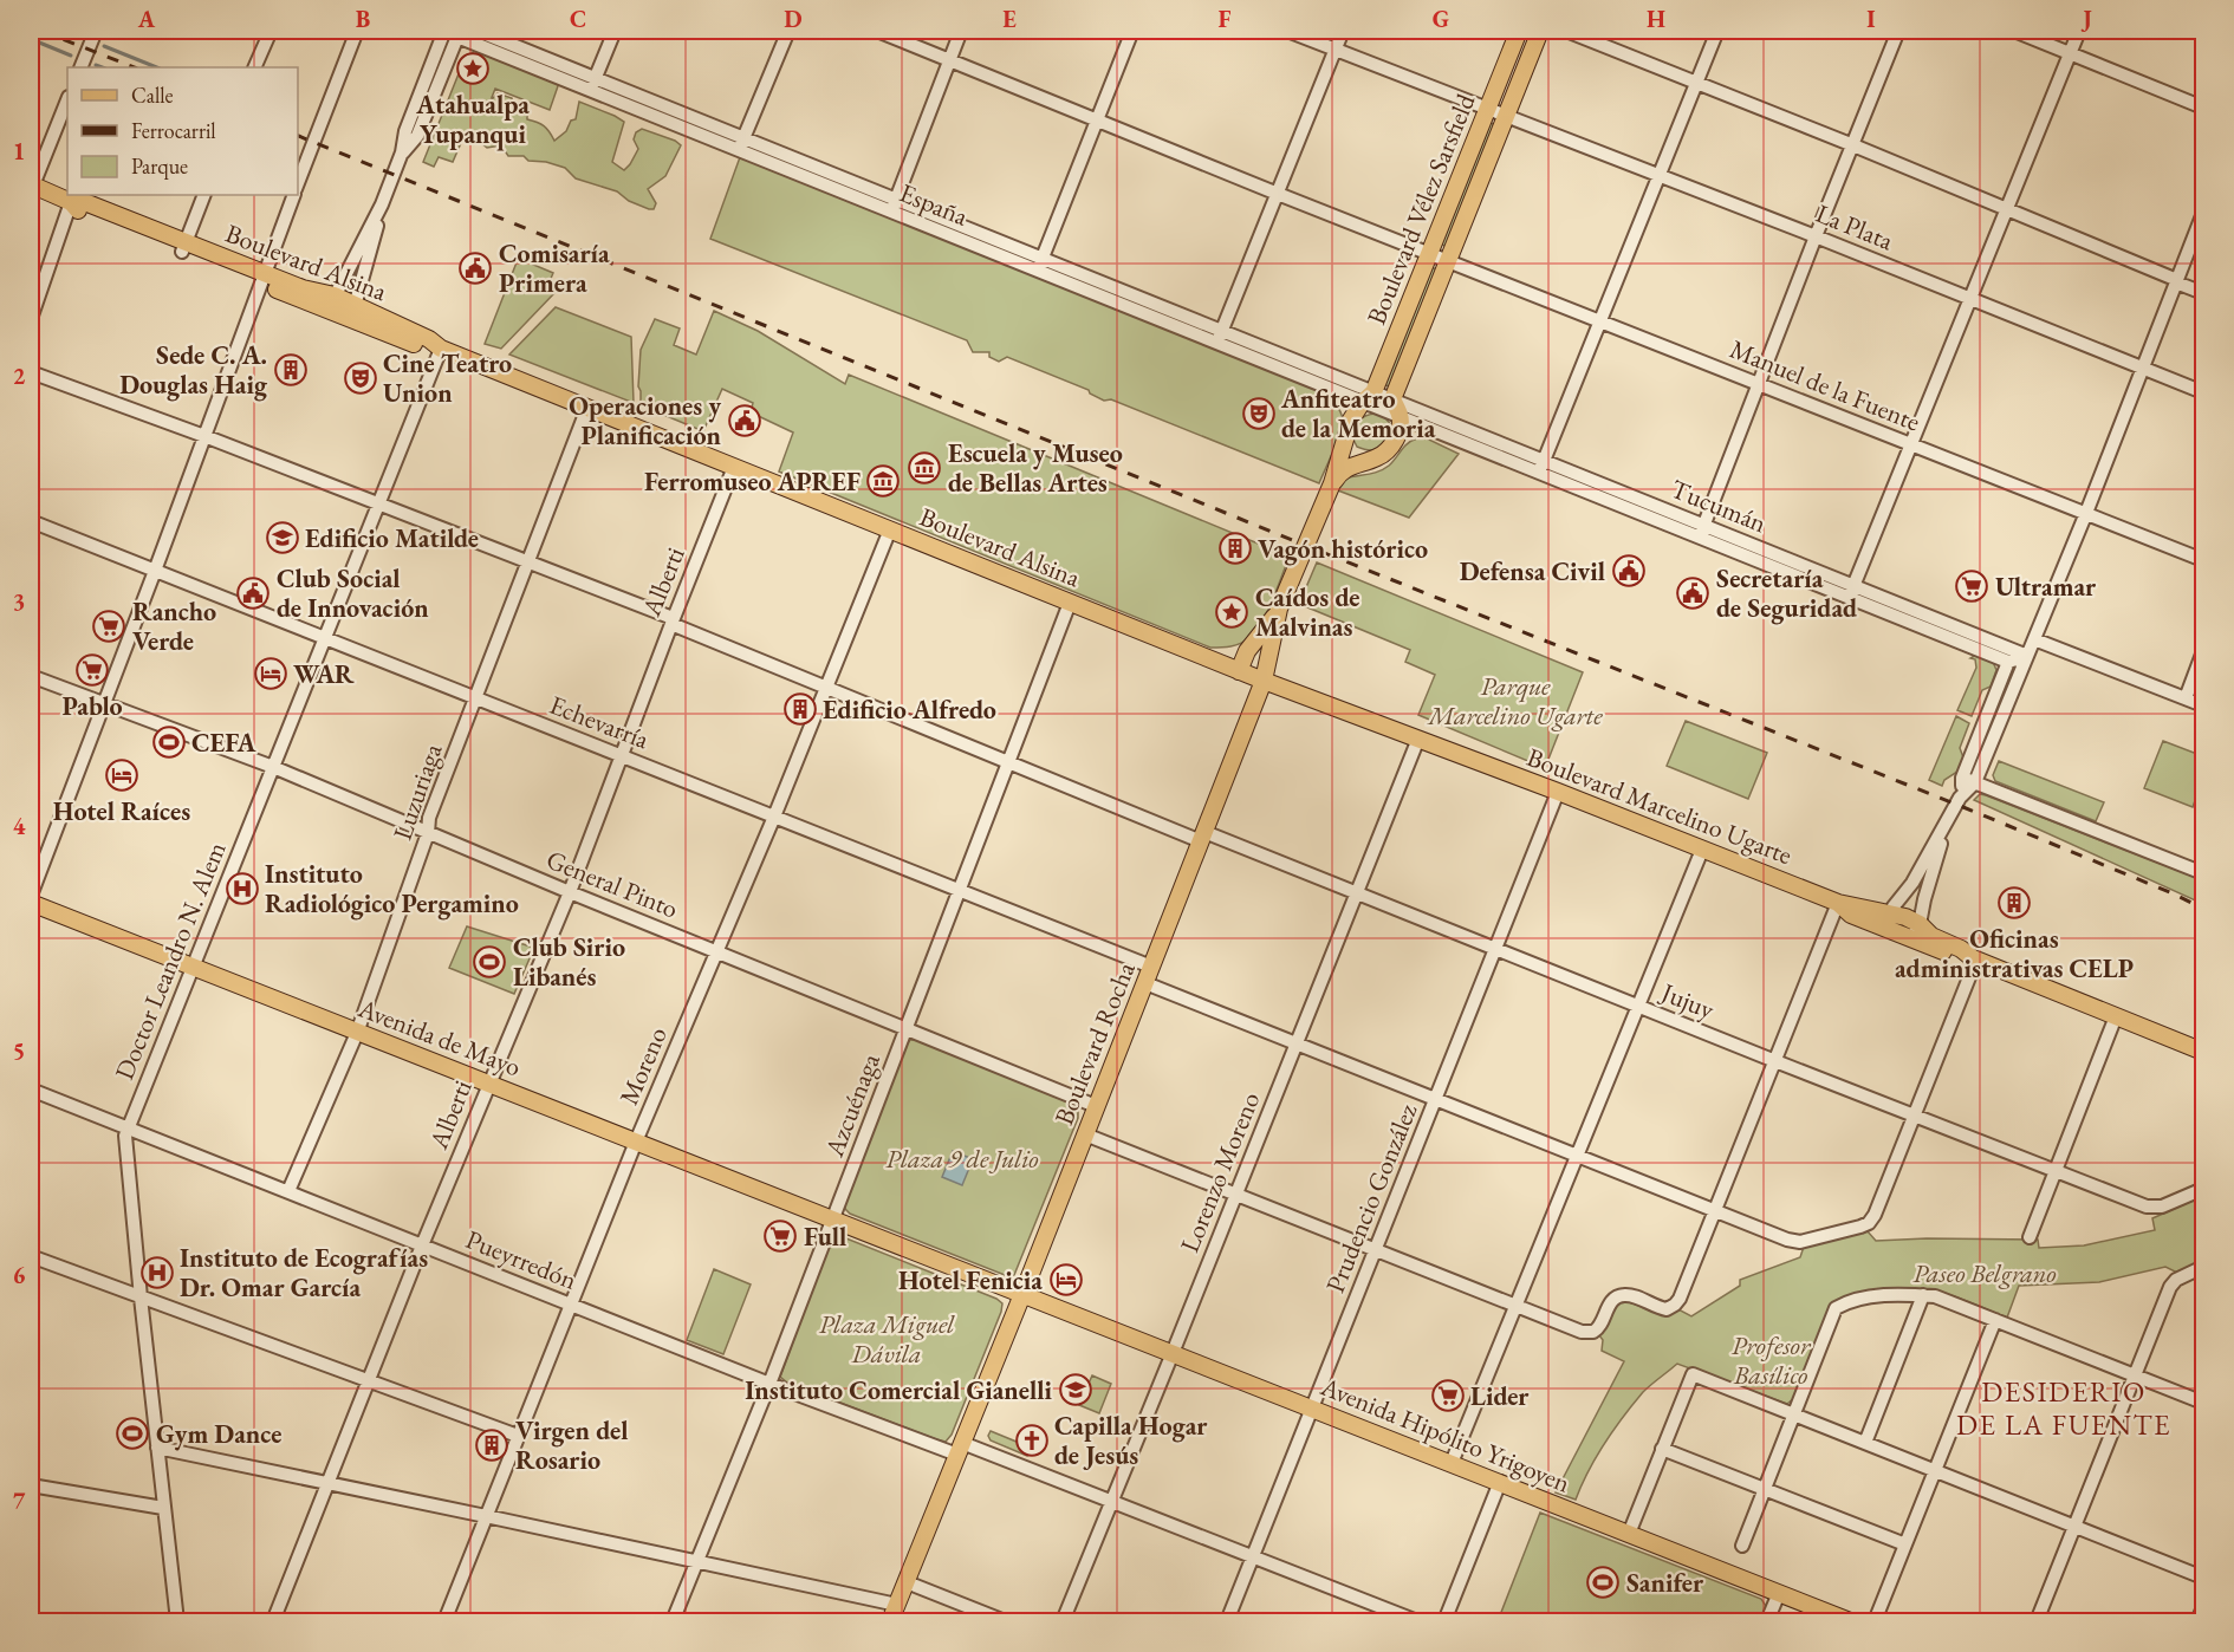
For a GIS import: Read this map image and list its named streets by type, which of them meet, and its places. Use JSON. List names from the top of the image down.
{
  "streets": {
    "main road": [
      "Boulevard Vélez Sarsfield",
      "Boulevard Alsina",
      "Boulevard Marcelino Ugarte",
      "Avenida de Mayo",
      "Boulevard Rocha",
      "Avenida Hipólito Yrigoyen"
    ],
    "street": [
      "España",
      "La Plata",
      "Manuel de la Fuente",
      "Tucumán",
      "Alberti",
      "Echevarría",
      "Luzuriaga",
      "General Pinto",
      "Doctor Leandro N. Alem",
      "Jujuy",
      "Moreno",
      "Azcuénaga",
      "Lorenzo Moreno",
      "Prudencio González",
      "Pueyrredón"
    ]
  },
  "crossings": [
    ["España", "Boulevard Vélez Sarsfield"],
    ["España", "Tucumán"],
    ["Boulevard Vélez Sarsfield", "La Plata"],
    ["Boulevard Vélez Sarsfield", "Manuel de la Fuente"],
    ["Boulevard Vélez Sarsfield", "Tucumán"],
    ["Boulevard Vélez Sarsfield", "Boulevard Rocha"],
    ["Boulevard Alsina", "Alberti"],
    ["Boulevard Alsina", "Luzuriaga"],
    ["Boulevard Alsina", "Boulevard Marcelino Ugarte"],
    ["Boulevard Alsina", "Doctor Leandro N. Alem"],
    ["Boulevard Alsina", "Boulevard Rocha"],
    ["Boulevard Alsina", "Moreno"],
    ["Boulevard Alsina", "Azcuénaga"],
    ["Alberti", "Echevarría"],
    ["Alberti", "General Pinto"],
    ["Alberti", "Jujuy"],
    ["Alberti", "Avenida de Mayo"],
    ["Alberti", "Pueyrredón"],
    ["Echevarría", "Luzuriaga"],
    ["Echevarría", "Doctor Leandro N. Alem"],
    ["Echevarría", "Boulevard Rocha"],
    ["Echevarría", "Moreno"],
    ["Echevarría", "Azcuénaga"],
    ["Luzuriaga", "General Pinto"],
    ["Luzuriaga", "Jujuy"],
    ["Luzuriaga", "Avenida de Mayo"],
    ["Luzuriaga", "Pueyrredón"],
    ["Boulevard Marcelino Ugarte", "Boulevard Rocha"],
    ["Boulevard Marcelino Ugarte", "Lorenzo Moreno"],
    ["Boulevard Marcelino Ugarte", "Prudencio González"],
    ["General Pinto", "Doctor Leandro N. Alem"],
    ["General Pinto", "Boulevard Rocha"],
    ["General Pinto", "Moreno"],
    ["General Pinto", "Azcuénaga"],
    ["Doctor Leandro N. Alem", "Jujuy"],
    ["Doctor Leandro N. Alem", "Avenida de Mayo"],
    ["Doctor Leandro N. Alem", "Pueyrredón"],
    ["Jujuy", "Boulevard Rocha"],
    ["Jujuy", "Moreno"],
    ["Jujuy", "Azcuénaga"],
    ["Jujuy", "Lorenzo Moreno"],
    ["Jujuy", "Prudencio González"],
    ["Avenida de Mayo", "Boulevard Rocha"],
    ["Avenida de Mayo", "Moreno"],
    ["Avenida de Mayo", "Azcuénaga"],
    ["Avenida de Mayo", "Avenida Hipólito Yrigoyen"],
    ["Boulevard Rocha", "Pueyrredón"],
    ["Boulevard Rocha", "Avenida Hipólito Yrigoyen"],
    ["Moreno", "Pueyrredón"],
    ["Azcuénaga", "Pueyrredón"],
    ["Lorenzo Moreno", "Pueyrredón"],
    ["Lorenzo Moreno", "Avenida Hipólito Yrigoyen"],
    ["Prudencio González", "Pueyrredón"],
    ["Prudencio González", "Avenida Hipólito Yrigoyen"]
  ],
  "districts": ["DESIDERIO DE LA FUENTE"],
  "parks": [
    "Parque Marcelino Ugarte",
    "Plaza 9 de Julio",
    "Paseo Belgrano",
    "Plaza Miguel Dávila",
    "Profesor Basílico"
  ],
  "places": {
    "place": ["Atahualpa Yupanqui", "Caídos de Malvinas"],
    "public building": [
      "Comisaría Primera",
      "Operaciones y Planificación",
      "Defensa Civil",
      "Club Social de Innovación",
      "Secretaría de Seguridad"
    ],
    "building": [
      "Sede C. A. Douglas Haig",
      "Vagón histórico",
      "Edificio Alfredo",
      "Oficinas administrativas CELP",
      "Virgen del Rosario"
    ],
    "theatre": ["Cine Teatro Union", "Anfiteatro de la Memoria"],
    "museum": ["Escuela y Museo de Bellas Artes", "Ferromuseo APREF"],
    "school or university": ["Edificio Matilde", "Instituto Comercial Gianelli"],
    "supermarket": [
      "Ultramar",
      "Rancho Verde",
      "Pablo",
      "Full",
      "Lider"
    ],
    "hotel": ["WAR", "Hotel Raíces", "Hotel Fenicia"],
    "sports": [
      "CEFA",
      "Club Sirio Libanés",
      "Gym Dance",
      "Sanifer"
    ],
    "hospital": ["Instituto Radiológico Pergamino", "Instituto de Ecografías Dr. Omar García"],
    "church": ["Capilla Hogar de Jesús"]
  },
  "legend": ["Calle", "Ferrocarril", "Parque"],
  "grid": {
    "columns": [
      "A",
      "B",
      "C",
      "D",
      "E",
      "F",
      "G",
      "H",
      "I",
      "J"
    ],
    "rows": [
      "1",
      "2",
      "3",
      "4",
      "5",
      "6",
      "7"
    ]
  }
}
